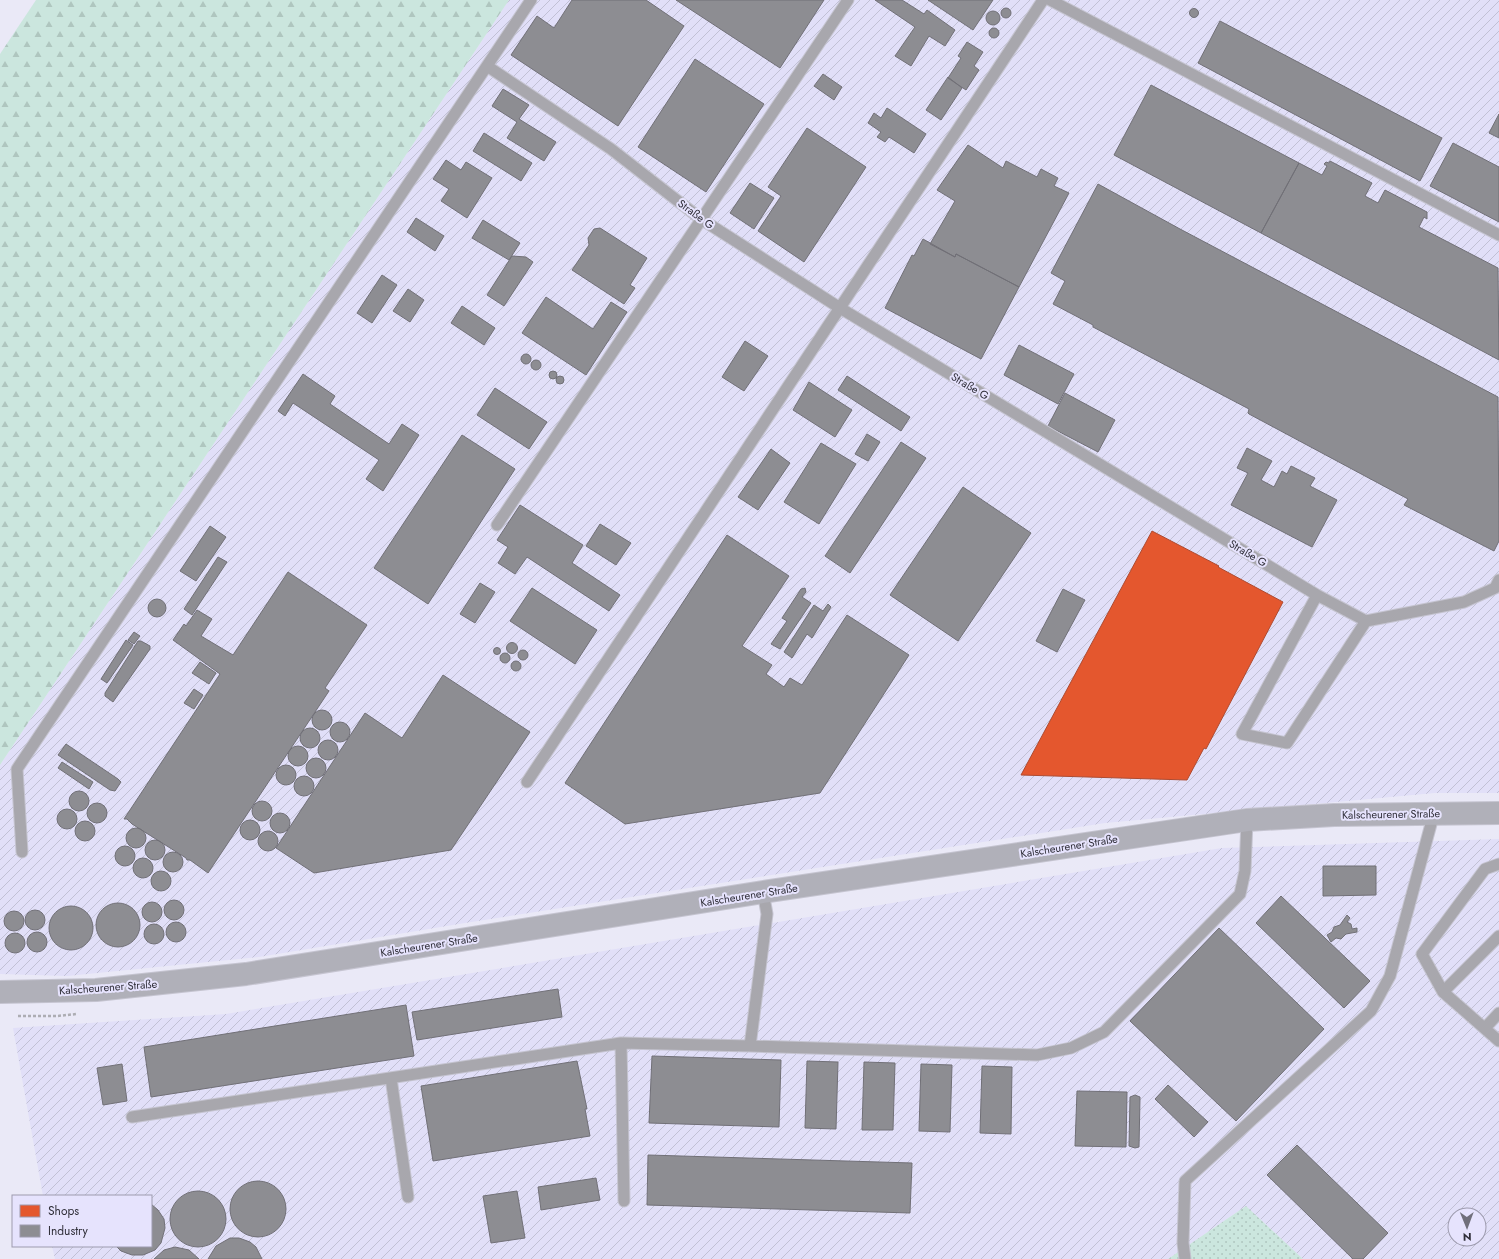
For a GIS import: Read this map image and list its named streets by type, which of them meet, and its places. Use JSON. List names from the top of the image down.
{
  "streets": {
    "main road": ["Kalscheurener Straße"],
    "lane": ["Straße G"]
  },
  "legend": ["Shops", "Industry"],
  "north": "bottom"
}
